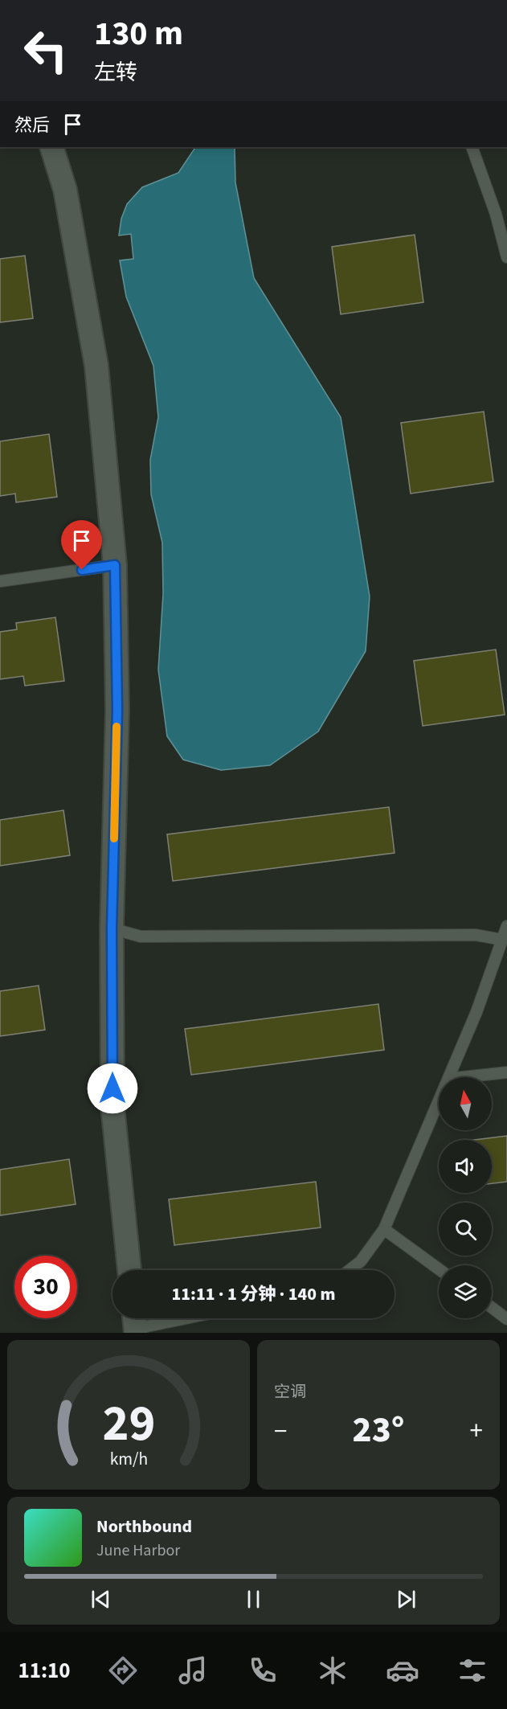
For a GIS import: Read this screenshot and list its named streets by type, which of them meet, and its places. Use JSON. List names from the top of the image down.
{
  "north": "top",
  "page": {
    "turn": ["130 m", "左转"],
    "then": "然后",
    "limit": "30",
    "trip": "11:11 · 1 分钟 · 140 m",
    "tile": "空调",
    "heat": ["−", "23°", "+"],
    "song": ["Northbound", "June Harbor"],
    "tabs": "11:10",
    "gauge": ["29", "km/h"]
  }
}
